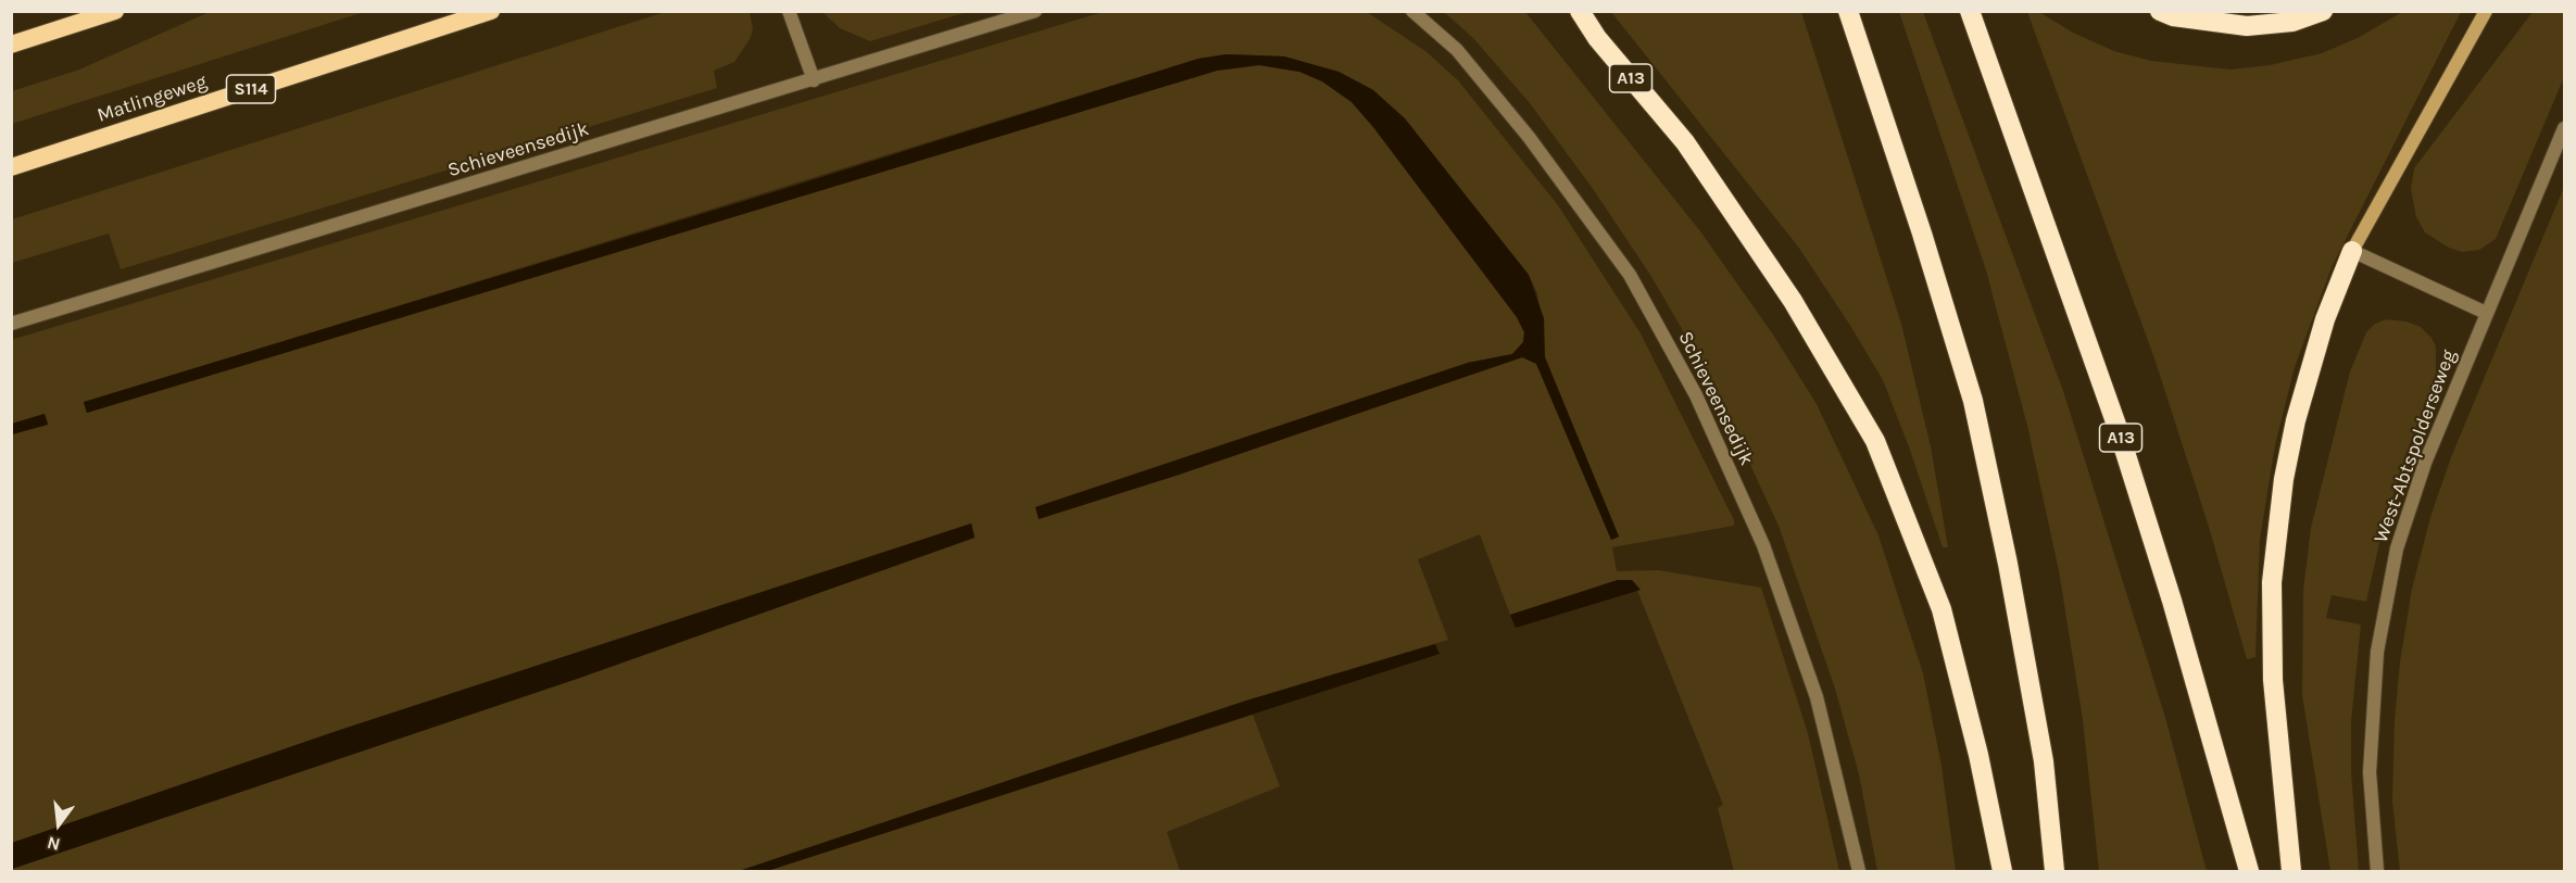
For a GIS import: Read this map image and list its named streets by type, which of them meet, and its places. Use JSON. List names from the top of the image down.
{
  "streets": {
    "highway": ["A13", "S114", "Matlingeweg"],
    "street": ["Schieveensedijk", "West-Abtspolderseweg"]
  },
  "north": "bottom"
}
